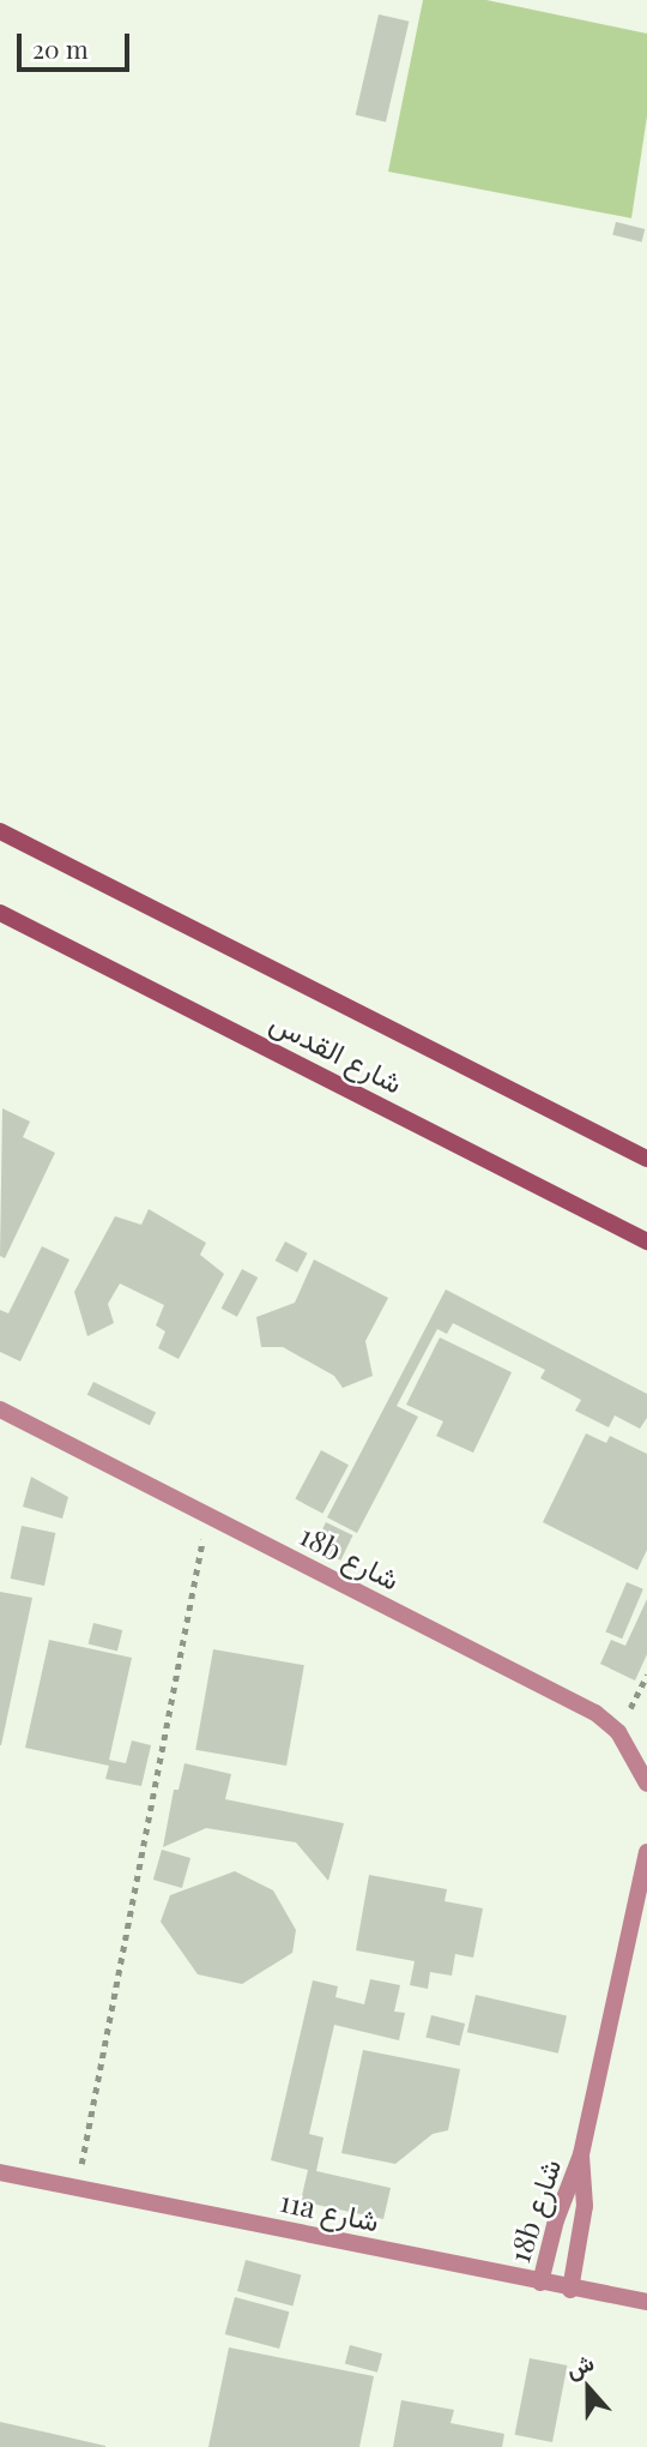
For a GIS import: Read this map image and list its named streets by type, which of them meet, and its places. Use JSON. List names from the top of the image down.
{
  "streets": {
    "main road": ["شارع القدس"],
    "street": ["18b شارع", "11a شارع"]
  },
  "crossings": [
    ["18b شارع", "11a شارع"]
  ],
  "scale_bar": "20 m",
  "north": "top"
}
